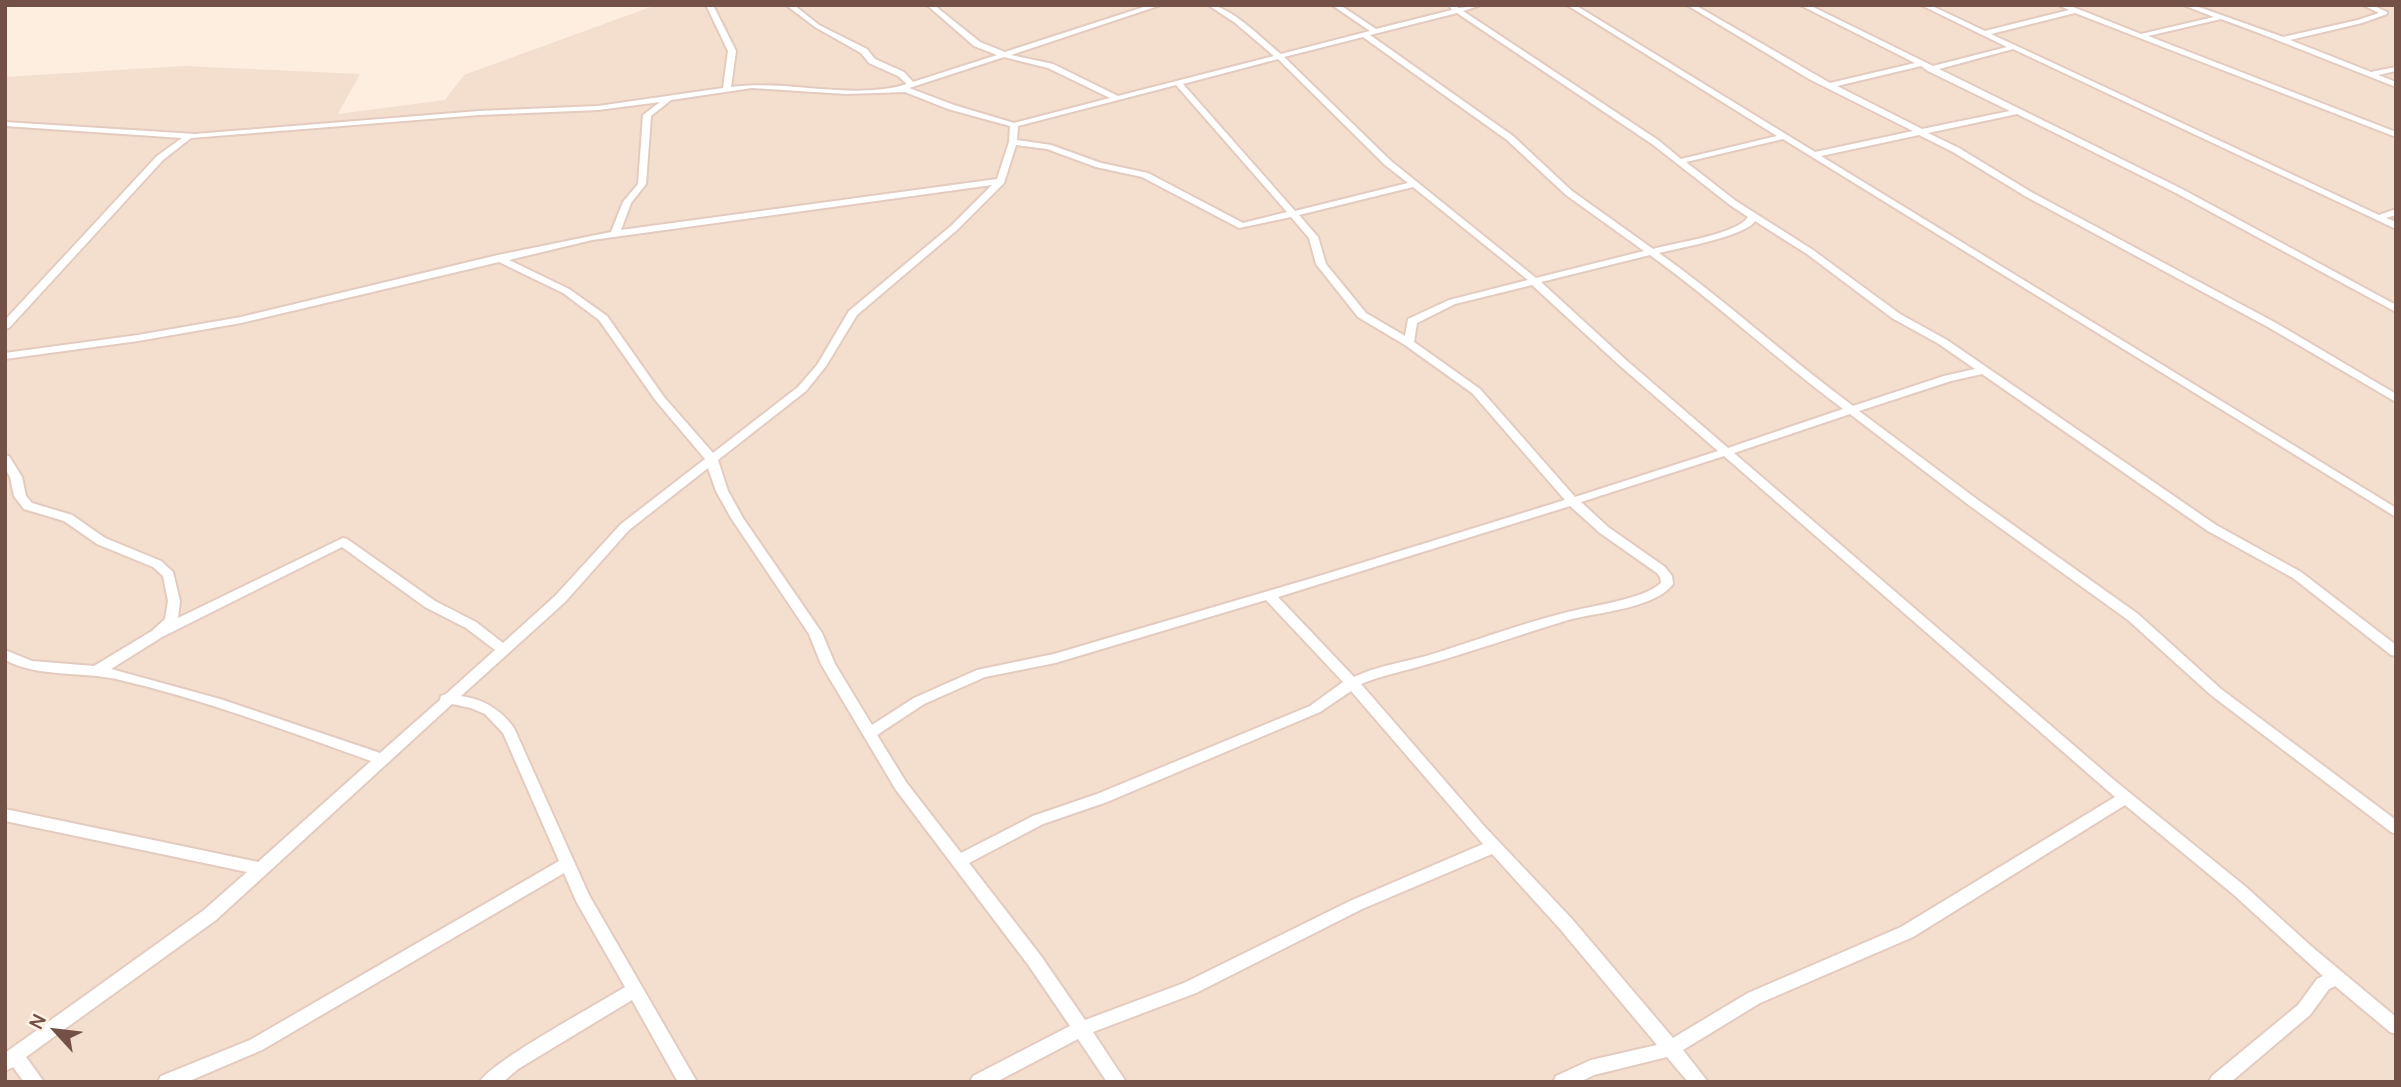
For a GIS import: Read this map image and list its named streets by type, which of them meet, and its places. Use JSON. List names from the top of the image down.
{
  "north": "top left"
}
